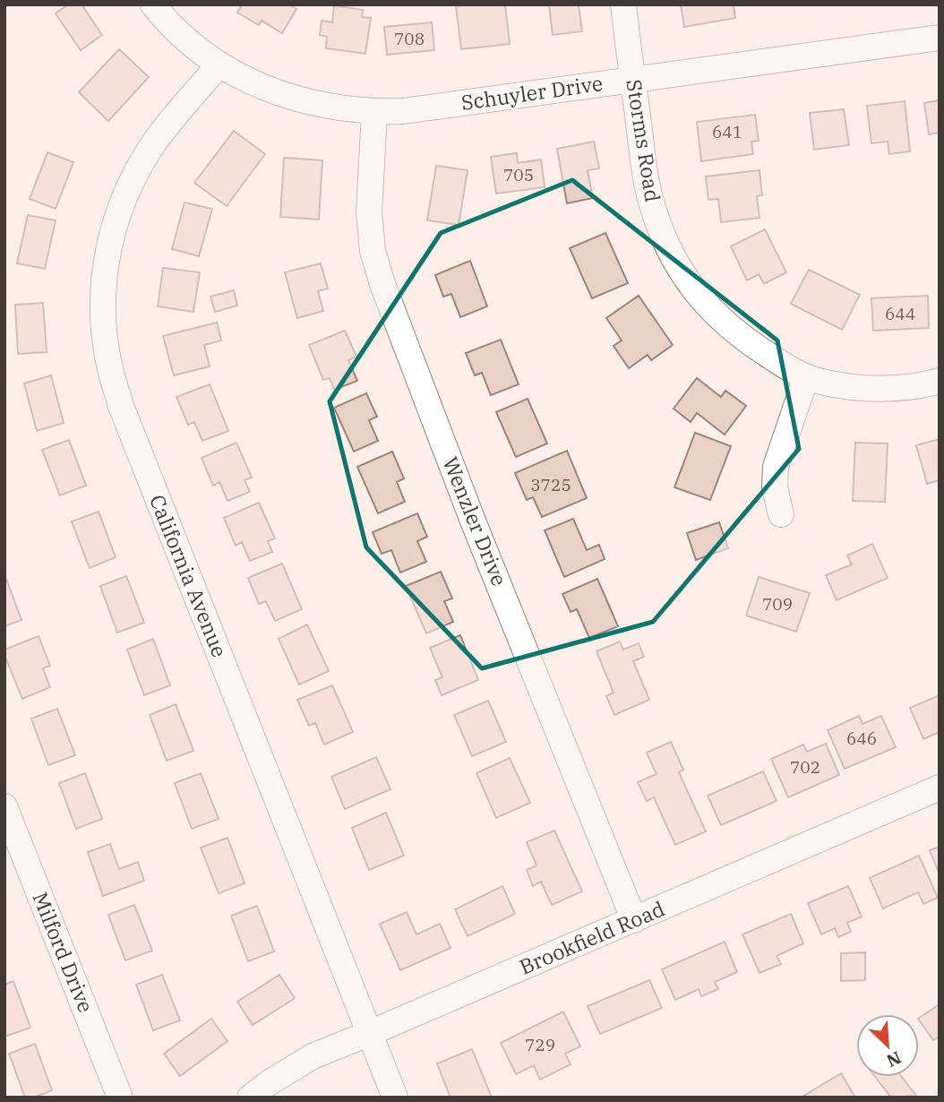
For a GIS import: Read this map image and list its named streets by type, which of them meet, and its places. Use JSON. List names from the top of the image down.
{
  "streets": {
    "street": [
      "Schuyler Drive",
      "Storms Road",
      "Wenzler Drive",
      "California Avenue",
      "Brookfield Road",
      "Milford Drive"
    ]
  },
  "crossings": [
    ["Schuyler Drive", "Storms Road"],
    ["Schuyler Drive", "Wenzler Drive"],
    ["Schuyler Drive", "California Avenue"],
    ["Wenzler Drive", "Brookfield Road"],
    ["California Avenue", "Brookfield Road"]
  ],
  "house_numbers": [
    "708",
    "641",
    "705",
    "644",
    "3725",
    "709",
    "646",
    "702",
    "729"
  ],
  "north": "bottom right"
}
